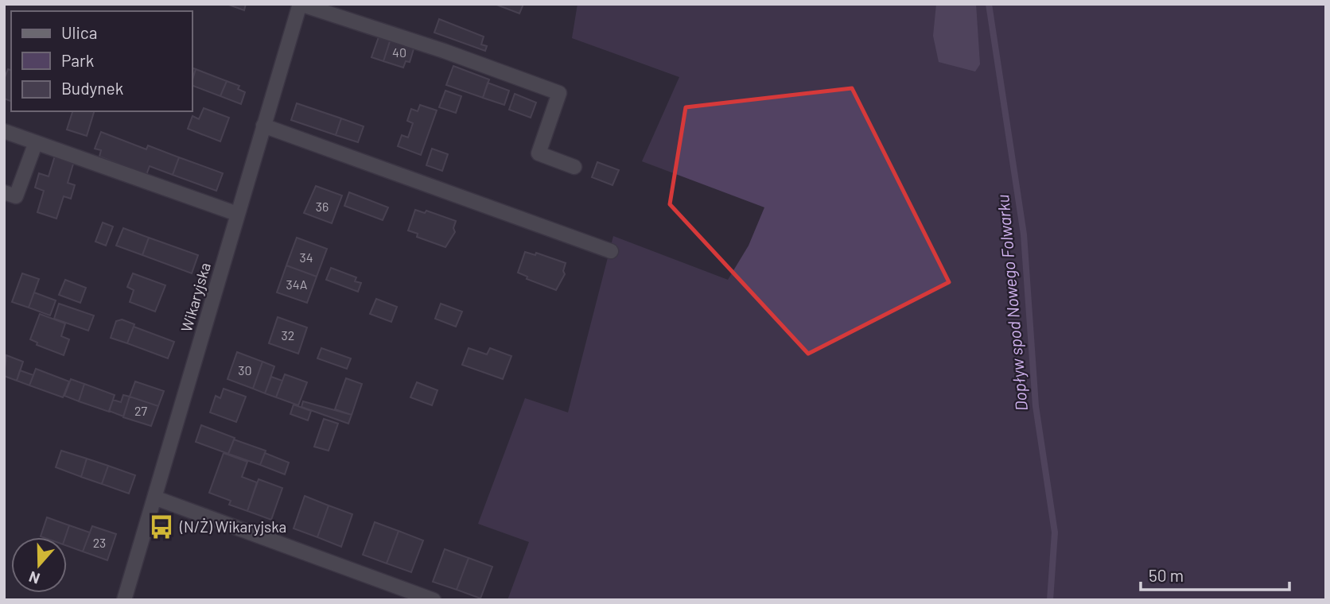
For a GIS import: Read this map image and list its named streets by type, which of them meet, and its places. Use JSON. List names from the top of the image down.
{
  "streets": {
    "street": ["Wikaryjska"]
  },
  "water": ["Dopływ spod Nowego Folwarku"],
  "places": {
    "bus stop": ["(N/Ż) Wikaryjska"]
  },
  "house_numbers": [
    "40",
    "36",
    "34",
    "34A",
    "32",
    "30",
    "27",
    "23"
  ],
  "legend": ["Ulica", "Park", "Budynek"],
  "scale_bar": "50 m",
  "north": "bottom"
}
